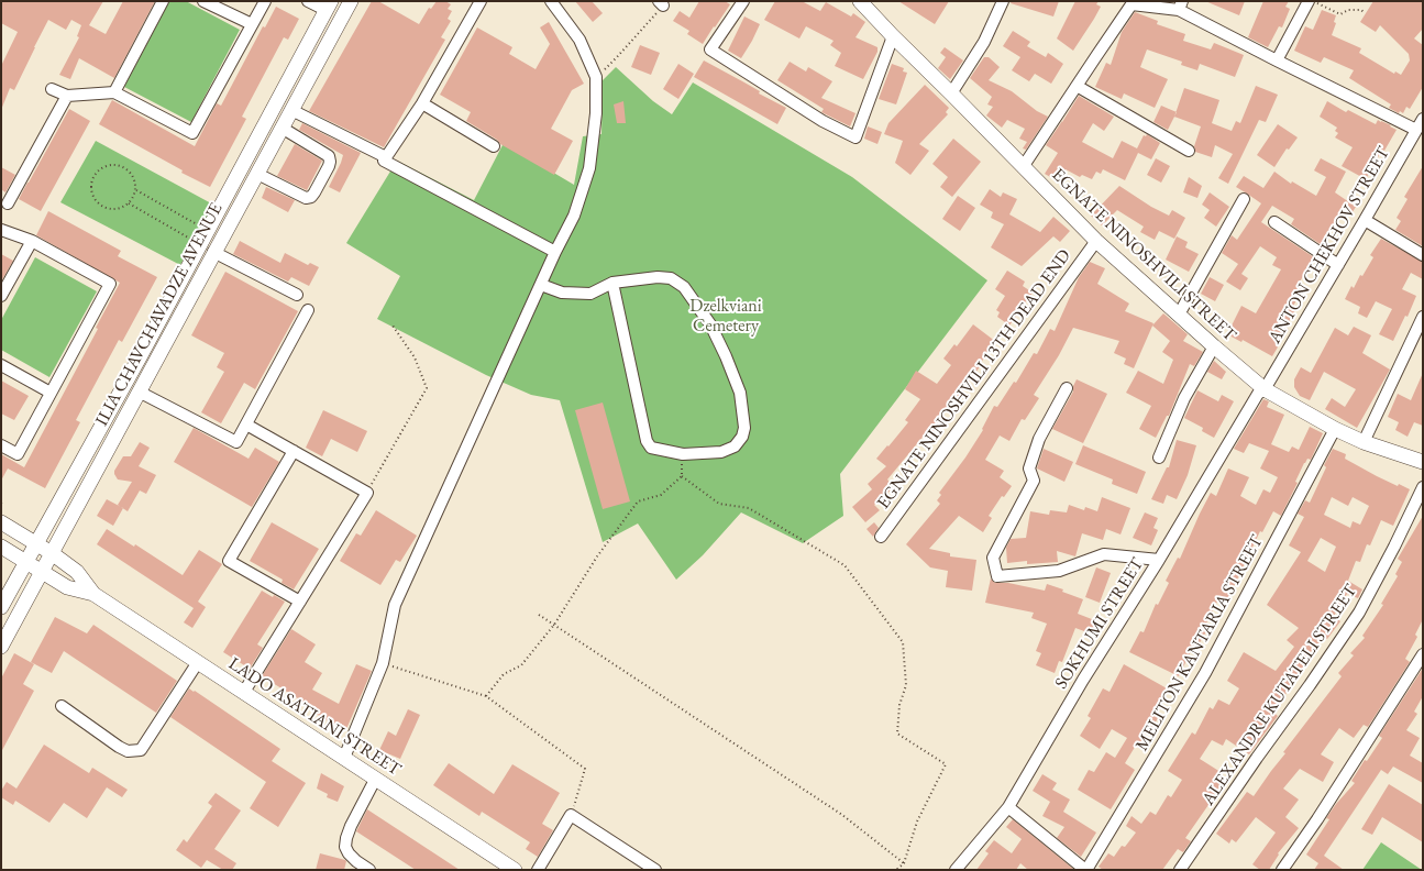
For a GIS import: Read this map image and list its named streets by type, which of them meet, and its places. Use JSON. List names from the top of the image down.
{
  "streets": {
    "main road": ["EGNATE NINOSHVILI STREET", "ILIA CHAVCHAVADZE AVENUE", "LADO ASATIANI STREET"],
    "street": [
      "ANTON CHEKHOV STREET",
      "EGNATE NINOSHVILI 13TH DEAD END",
      "SOKHUMI STREET",
      "MELITON KANTARIA STREET",
      "ALEXANDRE KUTATELI STREET"
    ]
  },
  "crossings": [
    ["ANTON CHEKHOV STREET", "EGNATE NINOSHVILI STREET"],
    ["ANTON CHEKHOV STREET", "SOKHUMI STREET"],
    ["EGNATE NINOSHVILI STREET", "EGNATE NINOSHVILI 13TH DEAD END"],
    ["EGNATE NINOSHVILI STREET", "SOKHUMI STREET"],
    ["EGNATE NINOSHVILI STREET", "MELITON KANTARIA STREET"],
    ["ILIA CHAVCHAVADZE AVENUE", "LADO ASATIANI STREET"]
  ],
  "parks": ["Dzelkviani Cemetery"]
}
